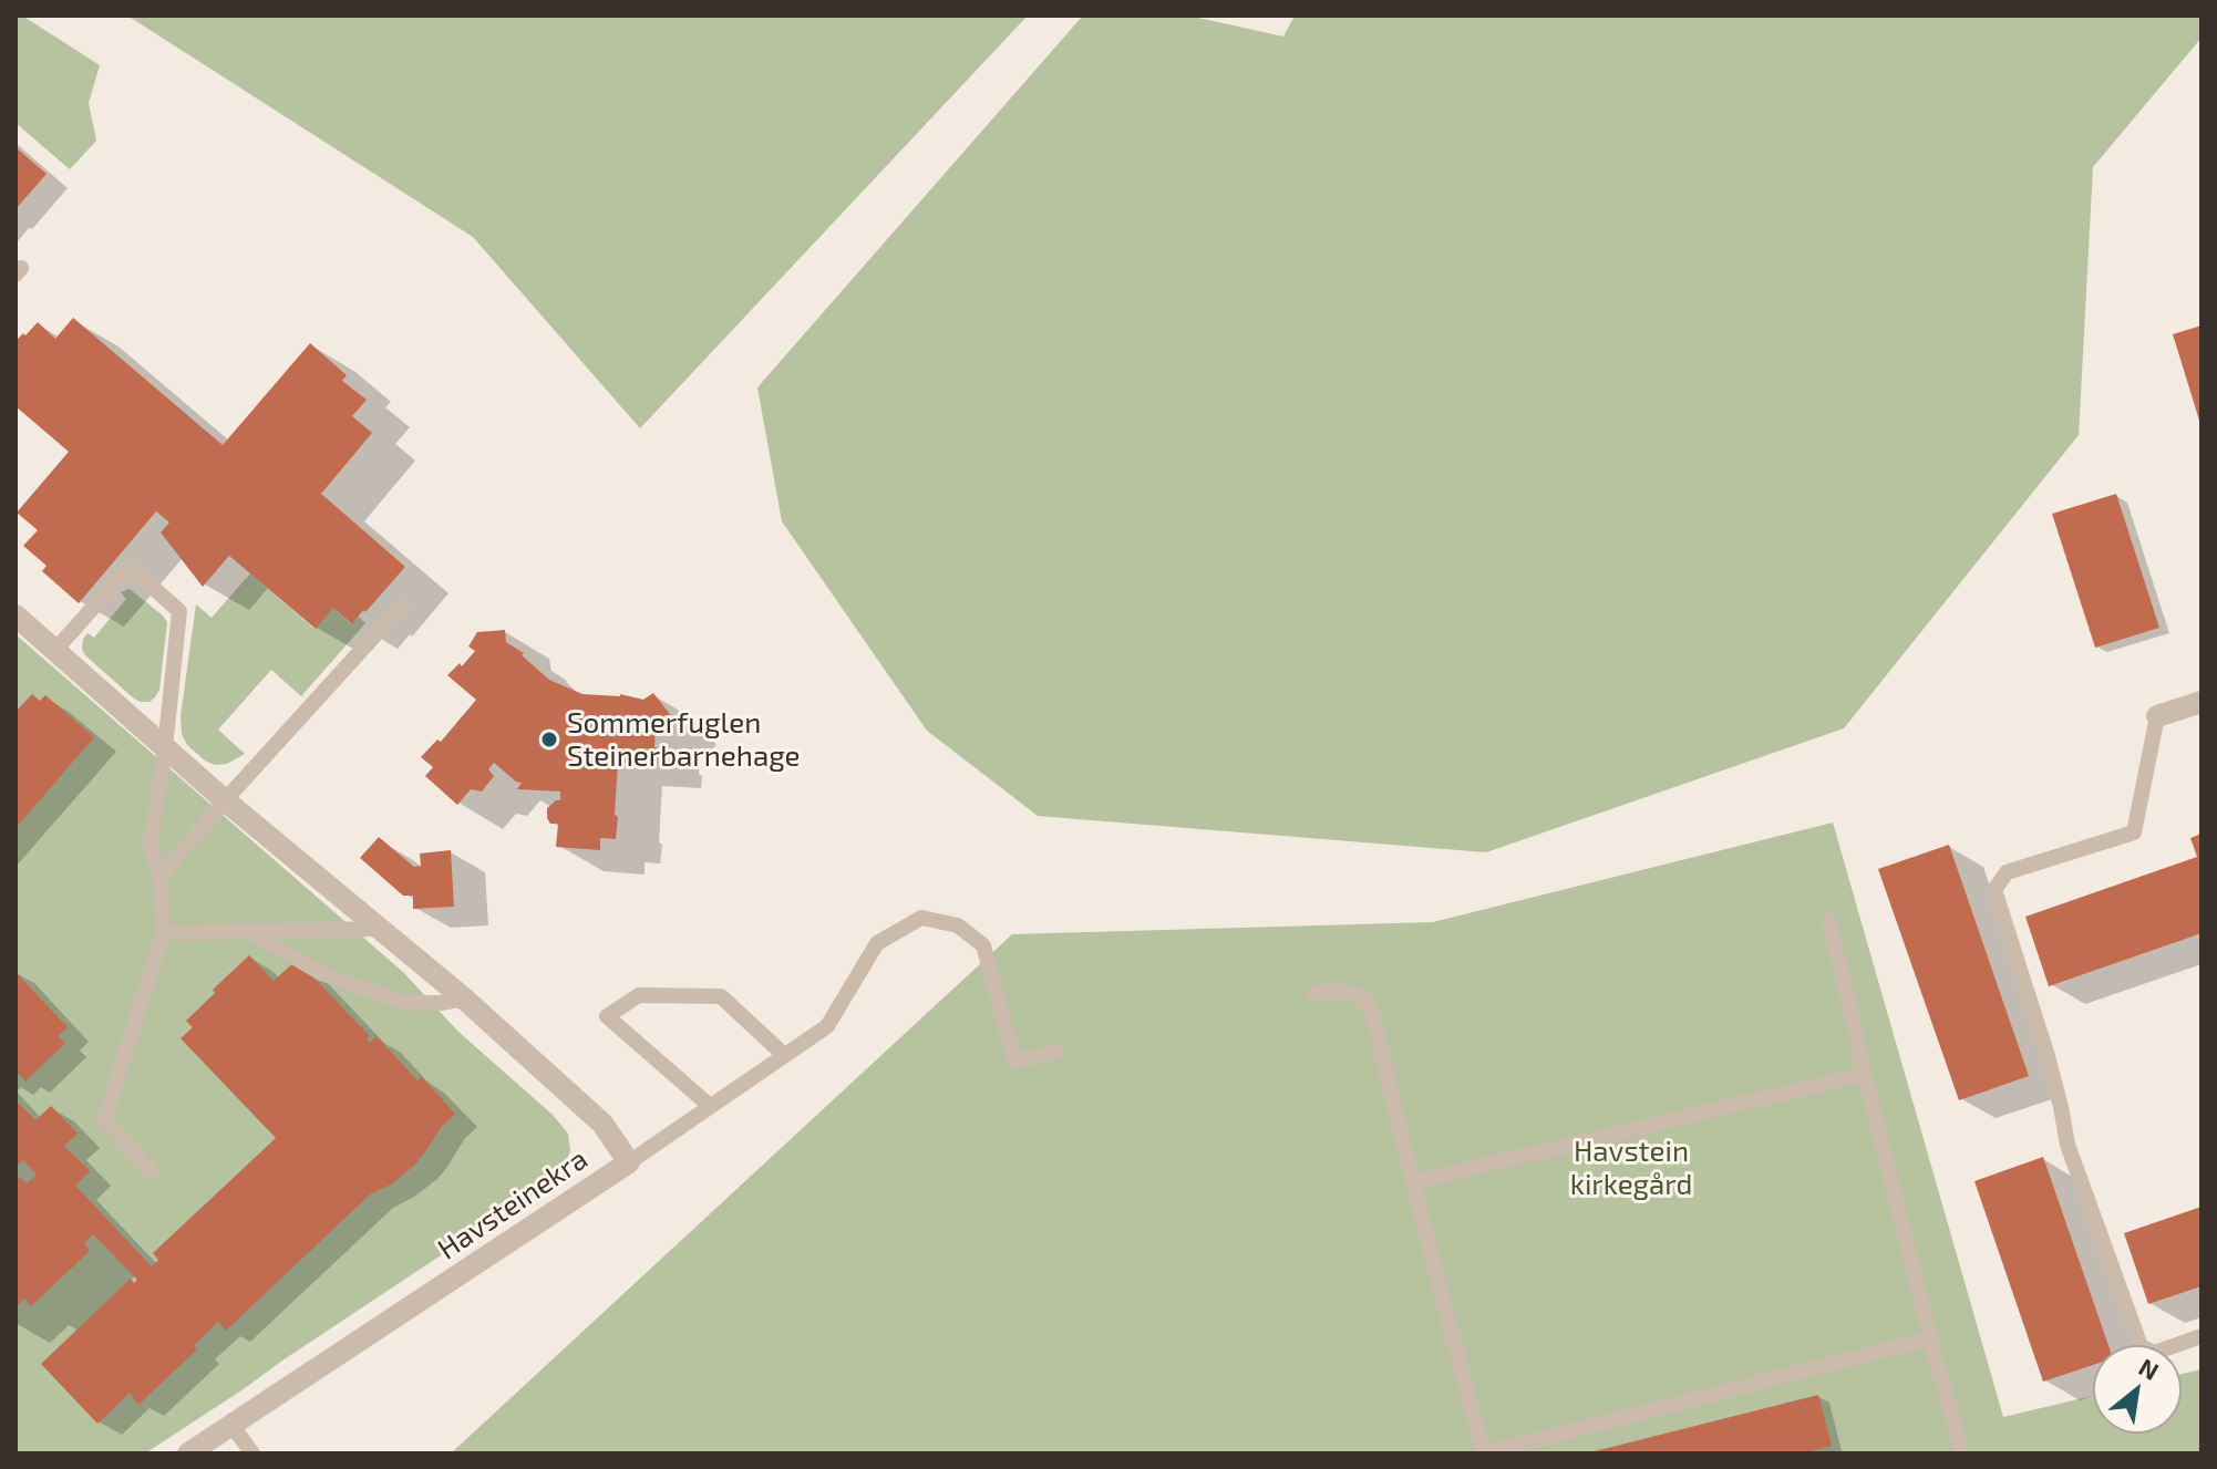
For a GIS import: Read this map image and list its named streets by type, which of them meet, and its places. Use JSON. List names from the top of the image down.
{
  "streets": {
    "street": ["Havsteinekra"]
  },
  "parks": ["Havstein kirkegård"],
  "places": ["Sommerfuglen Steinerbarnehage"],
  "north": "top right"
}
